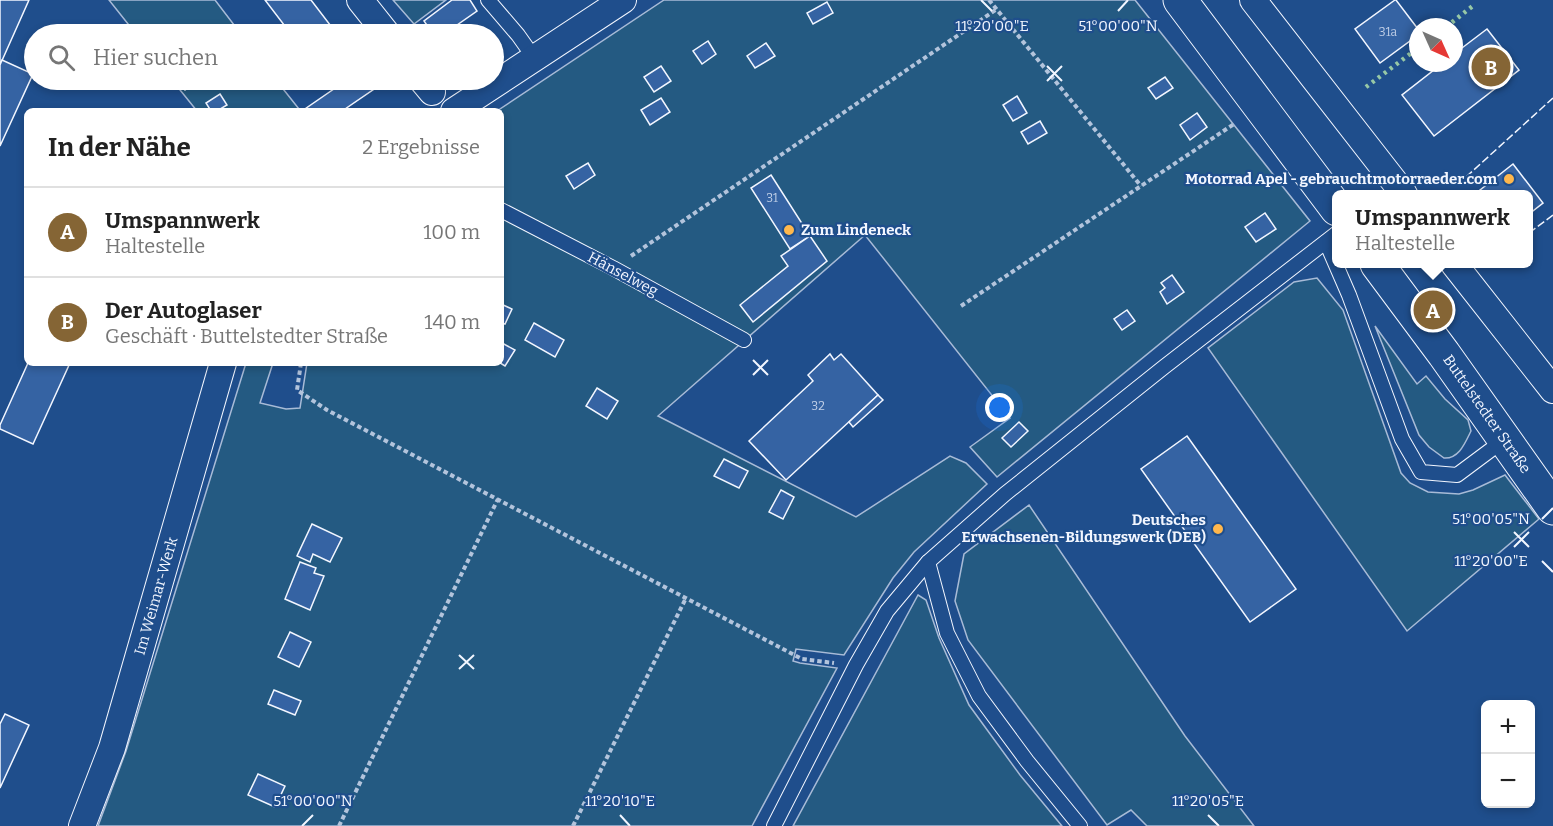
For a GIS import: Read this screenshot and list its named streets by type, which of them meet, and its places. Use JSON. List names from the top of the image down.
{
  "streets": {
    "main road": ["Buttelstedter Straße"],
    "street": ["Im Weimar-Werk"],
    "lane": ["Hänselweg"]
  },
  "places": ["Motorrad Apel - gebrauchtmotorraeder.com", "Zum Lindeneck", "Deutsches Erwachsenen-Bildungswerk (DEB)"],
  "house_numbers": ["31a", "31", "32"],
  "north": "bottom right",
  "page": {
    "search": "Hier suchen",
    "pins": ["B", "A"],
    "heading": ["In der Nähe", "2 Ergebnisse"],
    "list": [
      {
        "mark": "A",
        "name": "Umspannwerk",
        "note": "Haltestelle",
        "value": "100 m"
      },
      {
        "mark": "B",
        "name": "Der Autoglaser",
        "note": "Geschäft · Buttelstedter Straße",
        "value": "140 m"
      }
    ],
    "popup": ["Umspannwerk", "Haltestelle"],
    "map_buttons": ["+", "−"]
  },
  "coordinates": [
    "11°20'00\"E",
    "51°00'00\"N",
    "51°00'05\"N",
    "11°20'10\"E",
    "11°20'05\"E"
  ]
}
